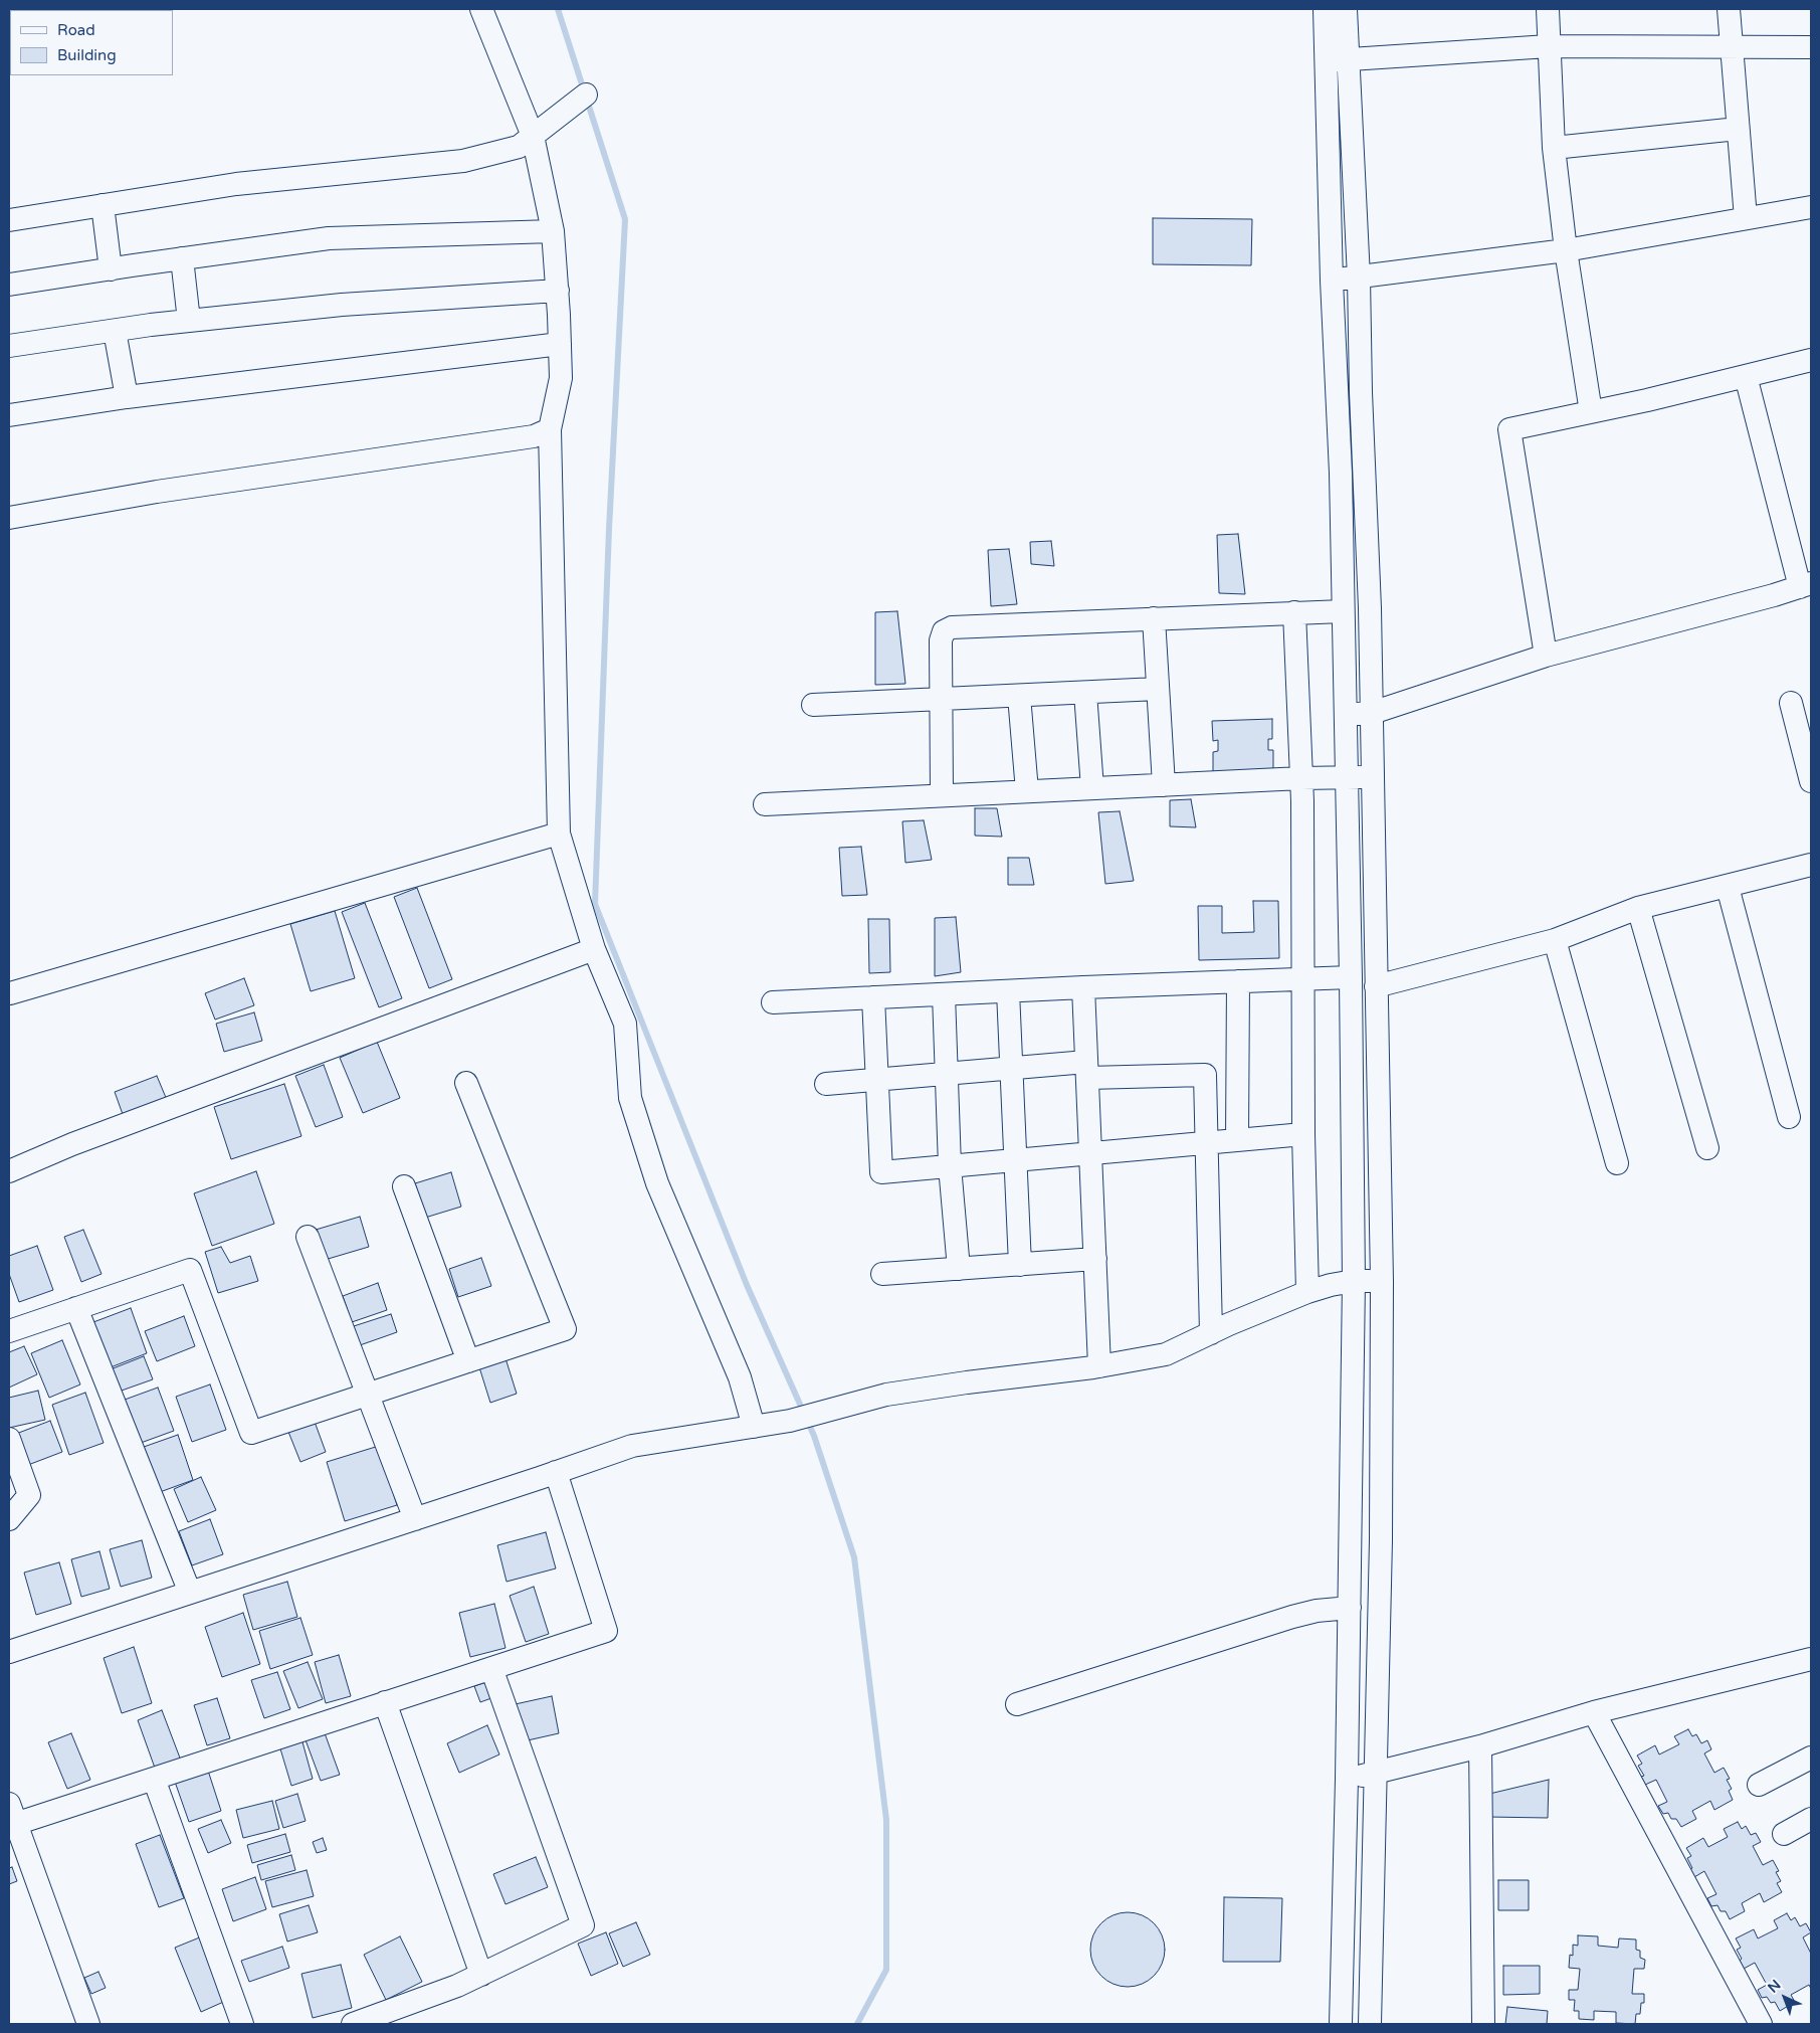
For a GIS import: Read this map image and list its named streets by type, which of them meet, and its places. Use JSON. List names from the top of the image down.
{
  "legend": ["Road", "Building"],
  "north": "top left"
}
